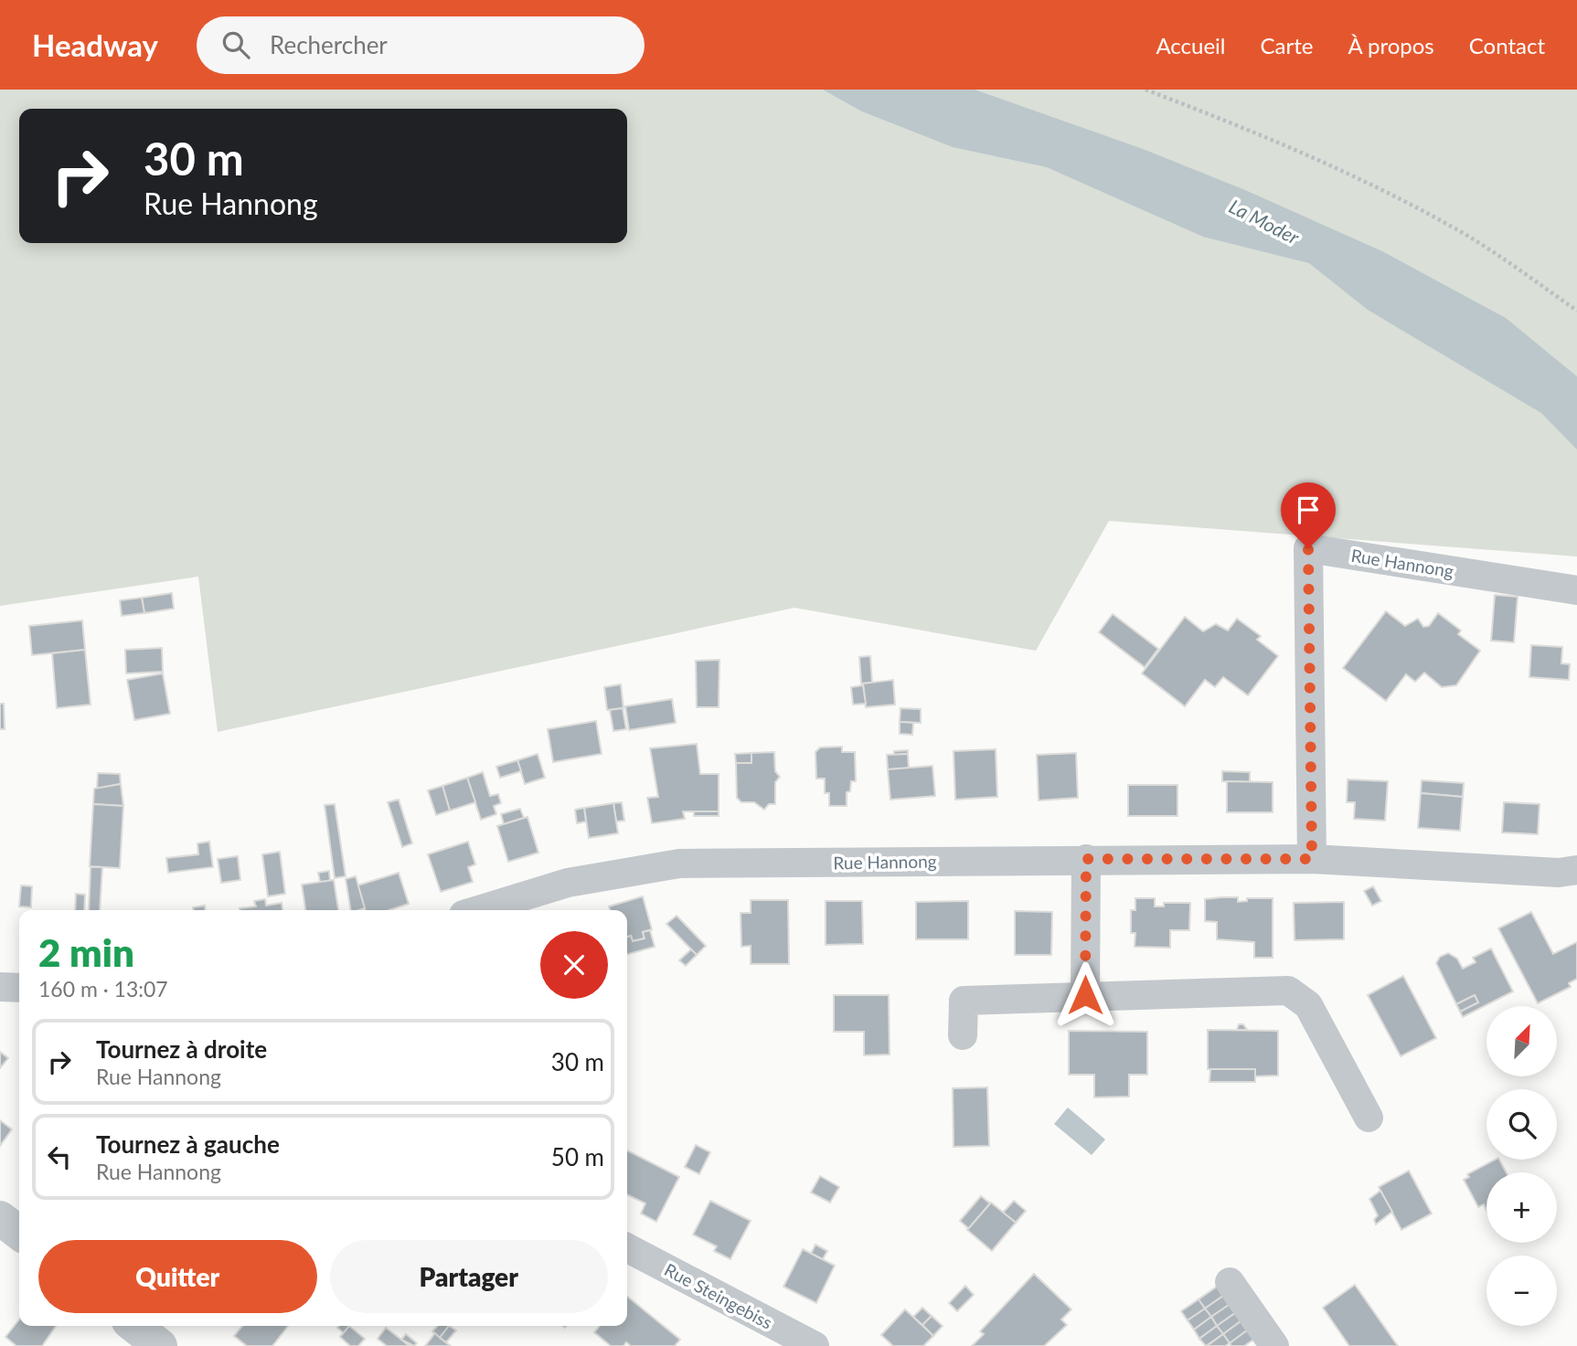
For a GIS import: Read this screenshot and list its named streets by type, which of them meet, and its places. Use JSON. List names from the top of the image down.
{
  "streets": {
    "street": ["Rue Hannong", "Rue Steingebiss"]
  },
  "water": ["La Moder"],
  "north": "top right",
  "page": {
    "header": "Headway",
    "search": "Rechercher",
    "nav": [
      "Accueil",
      "Carte",
      "À propos",
      "Contact"
    ],
    "turn": ["30 m", "Rue Hannong"],
    "heading": ["2 min", "160 m · 13:07"],
    "map_buttons": ["+", "−"],
    "list": [
      {
        "name": "Tournez à droite",
        "note": "Rue Hannong",
        "value": "30 m"
      },
      {
        "name": "Tournez à gauche",
        "note": "Rue Hannong",
        "value": "50 m"
      }
    ],
    "buttons": ["Quitter", "Partager"]
  }
}
